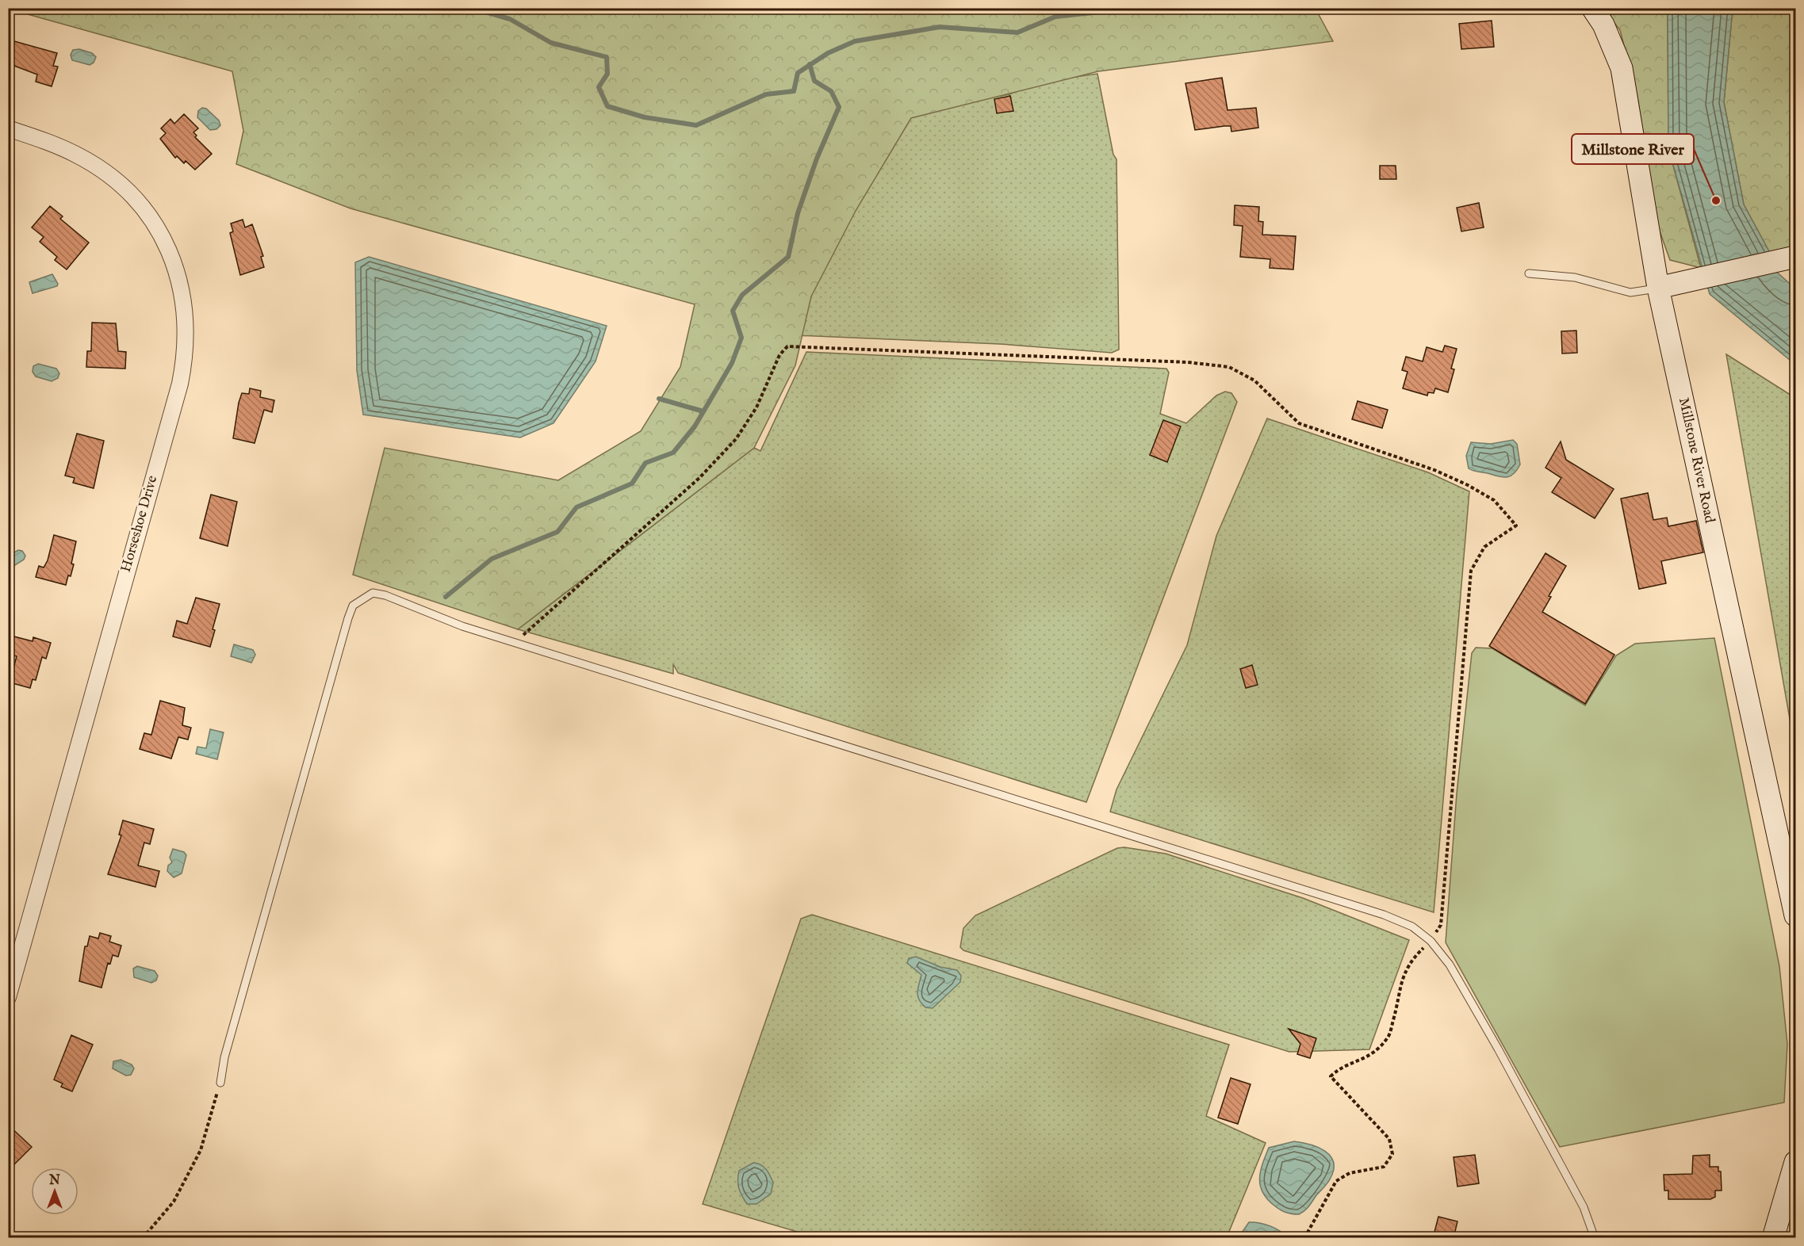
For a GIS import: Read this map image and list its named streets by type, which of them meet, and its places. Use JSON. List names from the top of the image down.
{
  "streets": {
    "main road": ["Millstone River Road"],
    "street": ["Horseshoe Drive"]
  },
  "places": ["Millstone River"],
  "north": "top"
}
